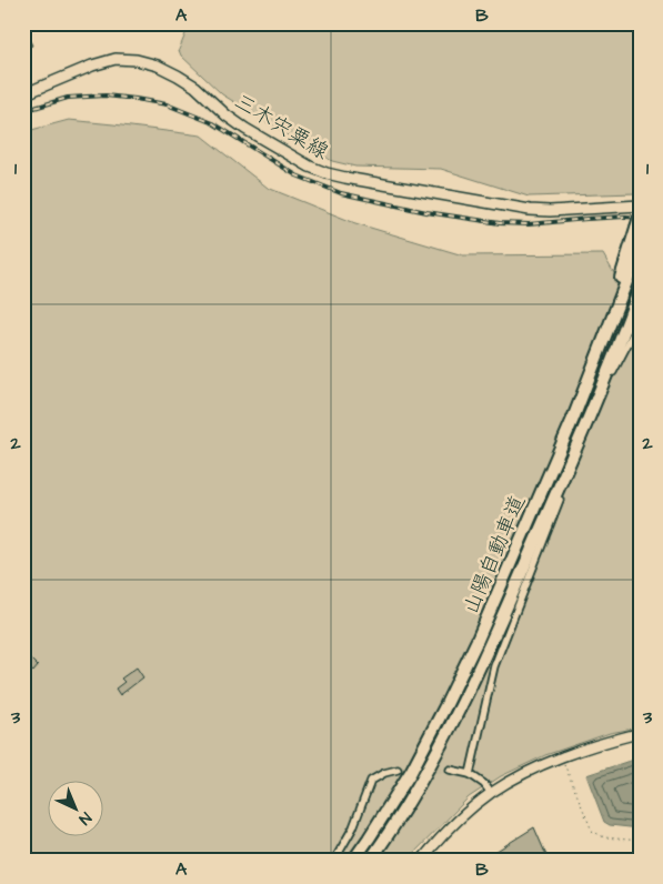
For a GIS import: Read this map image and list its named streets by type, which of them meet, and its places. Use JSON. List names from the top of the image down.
{
  "streets": {
    "highway": ["山陽自動車道"],
    "main road": ["三木宍粟線"]
  },
  "north": "bottom right",
  "grid": {
    "columns": ["A", "B"],
    "rows": ["1", "2", "3"]
  }
}
